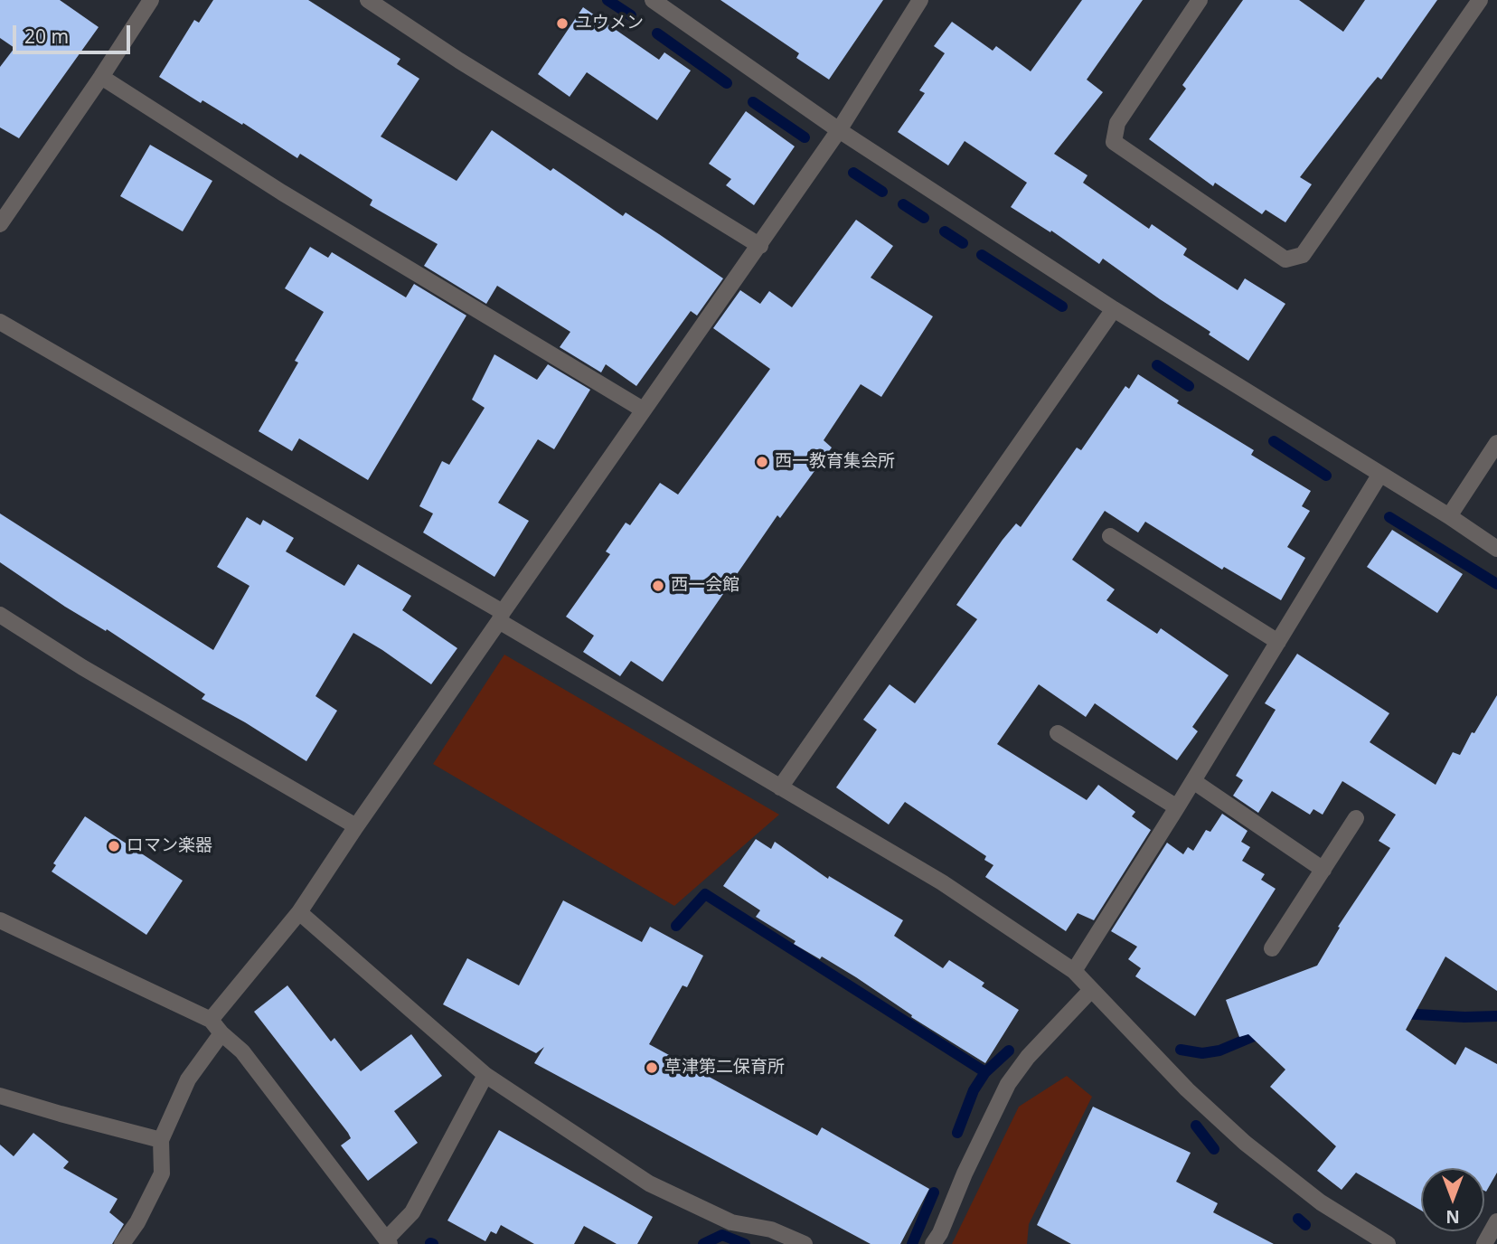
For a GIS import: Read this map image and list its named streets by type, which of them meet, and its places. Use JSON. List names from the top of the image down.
{
  "places": [
    "ユウメン",
    "西一教育集会所",
    "西一会館",
    "ロマン楽器",
    "草津第二保育所"
  ],
  "scale_bar": "20 m",
  "north": "bottom"
}
